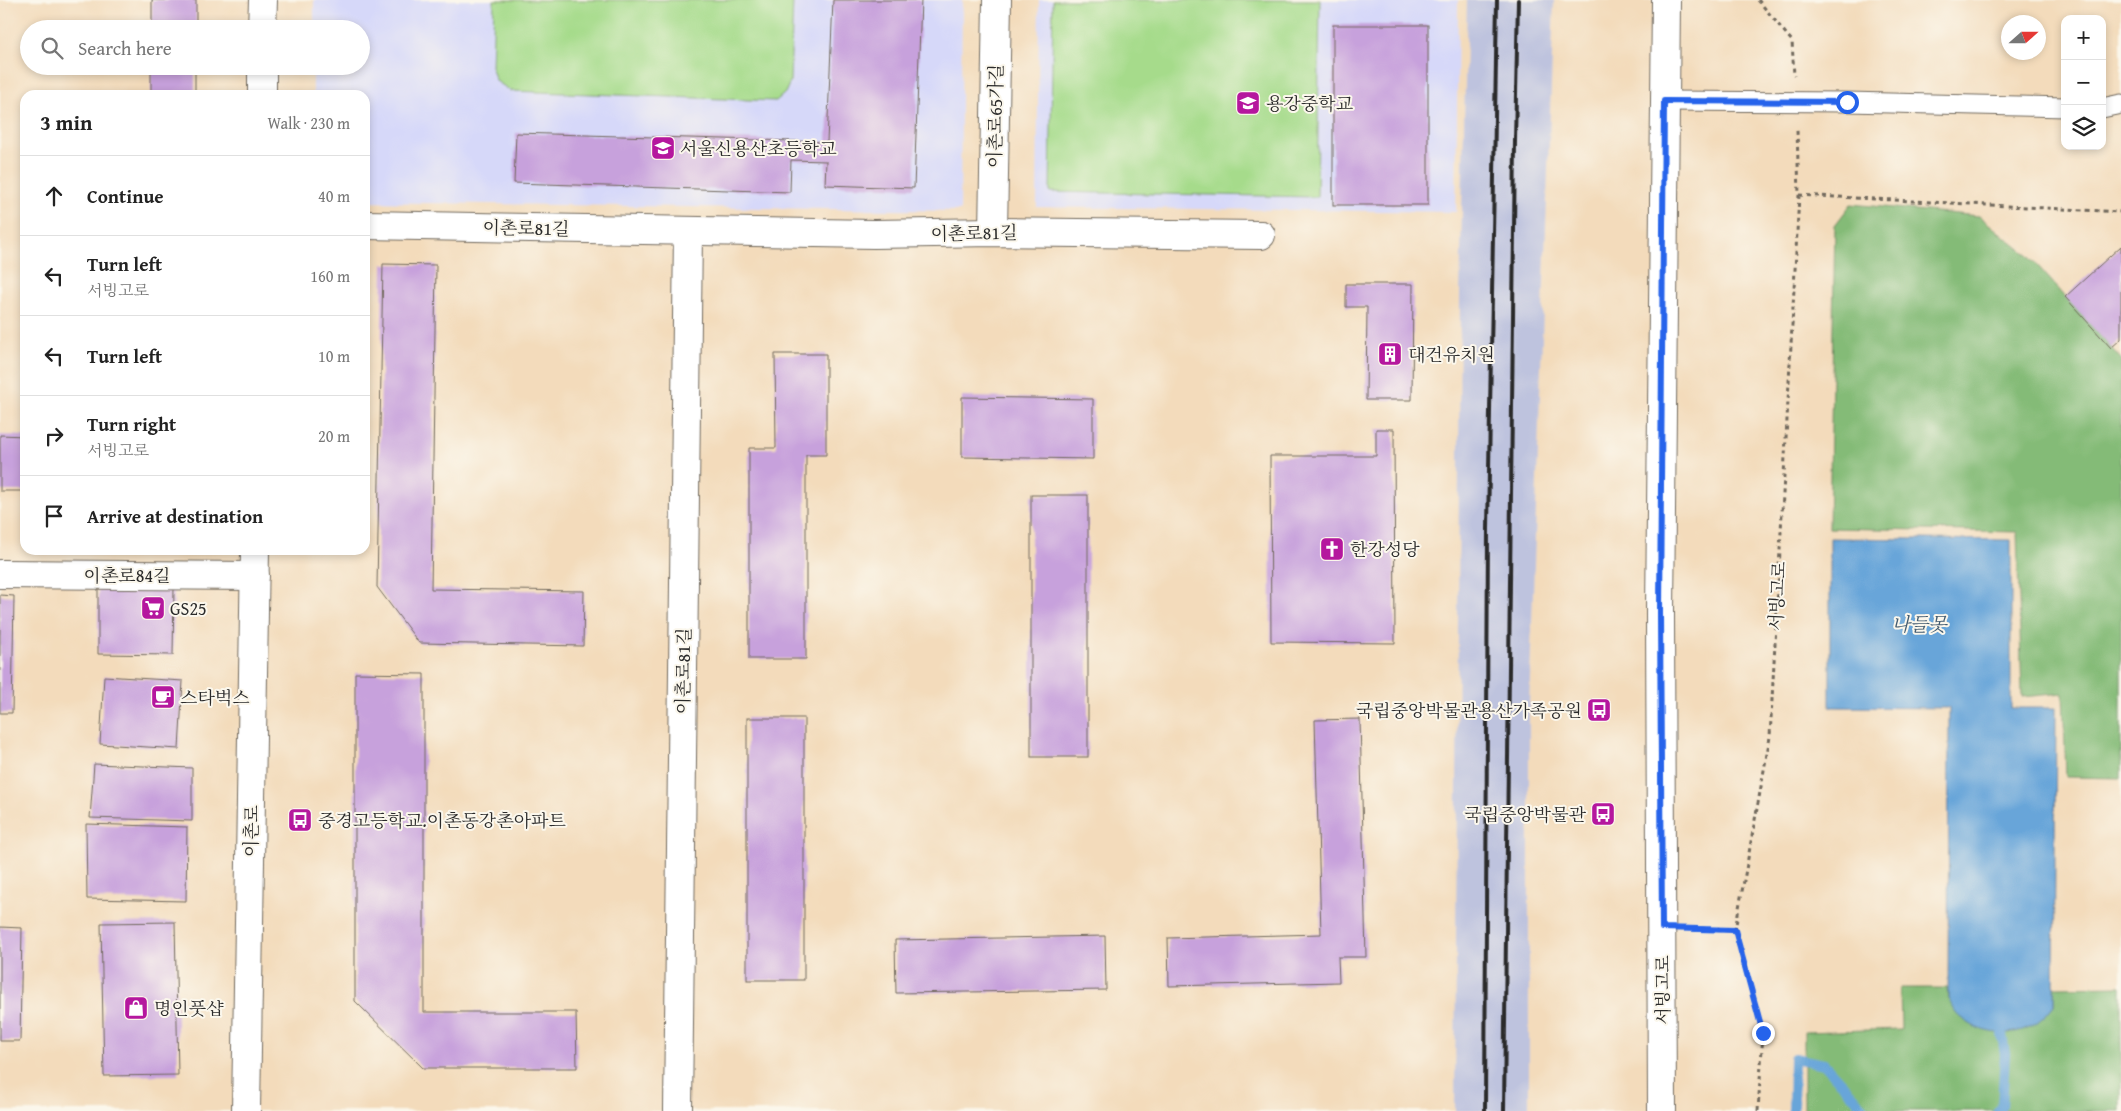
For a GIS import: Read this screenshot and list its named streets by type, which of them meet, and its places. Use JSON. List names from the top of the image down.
{
  "streets": {
    "street": [
      "이촌로65가길",
      "이촌로81길",
      "이촌로84길",
      "서빙고로",
      "이촌로"
    ]
  },
  "crossings": [
    ["이촌로65가길", "이촌로81길"],
    ["이촌로84길", "이촌로"]
  ],
  "water": ["나들못"],
  "places": {
    "school or university": ["용강중학교", "서울신용산초등학교"],
    "building": ["대건유치원"],
    "church": ["한강성당"],
    "supermarket": ["GS25"],
    "cafe": ["스타벅스"],
    "bus stop": ["국립중앙박물관용산가족공원", "국립중앙박물관", "중경고등학교.이촌동강촌아파트"],
    "shop": ["명인풋샵"]
  },
  "north": "right",
  "page": {
    "map_buttons": ["+", "−"],
    "search": "Search here",
    "heading": ["3 min", "Walk · 230 m"],
    "list": [
      ["Continue", "40 m"],
      ["Turn left", "서빙고로", "160 m"],
      ["Turn left", "10 m"],
      ["Turn right", "서빙고로", "20 m"],
      "Arrive at destination"
    ]
  }
}
